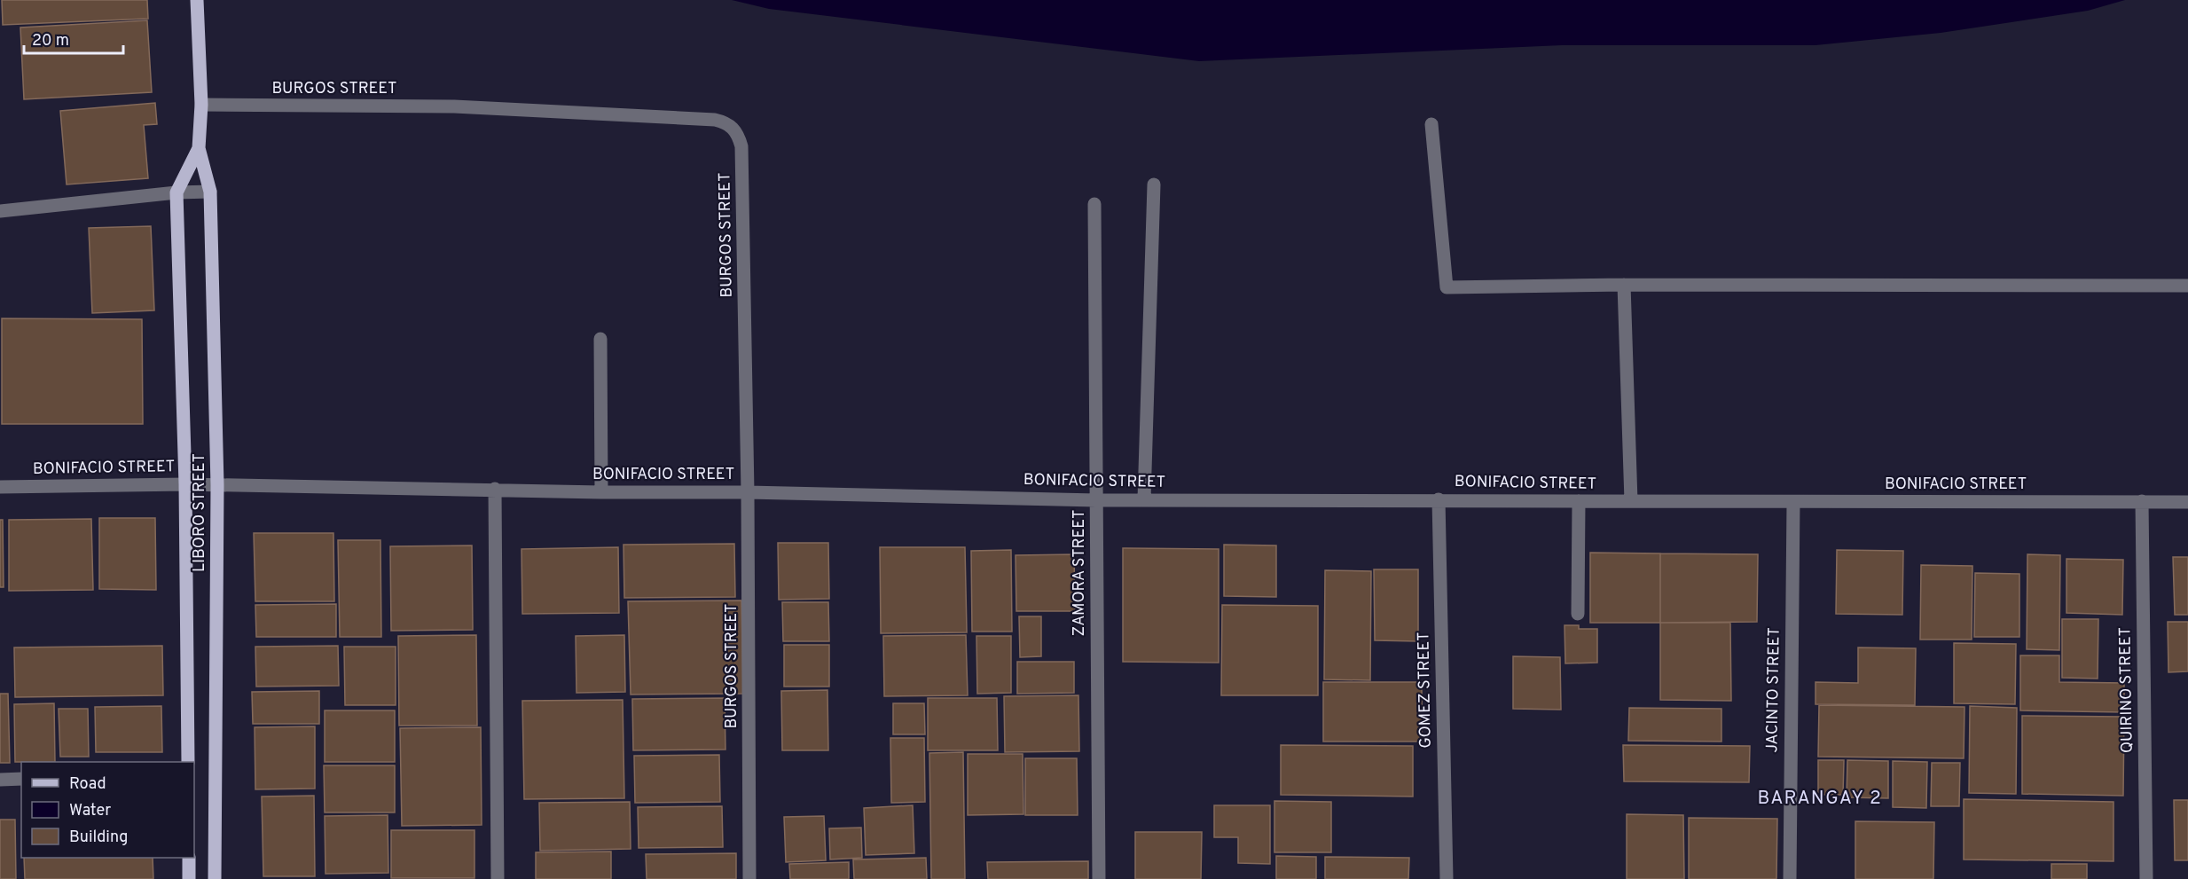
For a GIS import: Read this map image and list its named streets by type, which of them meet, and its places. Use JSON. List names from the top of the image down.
{
  "streets": {
    "main road": ["LIBORO STREET"],
    "street": [
      "BURGOS STREET",
      "BONIFACIO STREET",
      "ZAMORA STREET",
      "GOMEZ STREET",
      "JACINTO STREET",
      "QUIRINO STREET"
    ]
  },
  "crossings": [
    ["BURGOS STREET", "BONIFACIO STREET"],
    ["BURGOS STREET", "LIBORO STREET"],
    ["BONIFACIO STREET", "LIBORO STREET"],
    ["BONIFACIO STREET", "ZAMORA STREET"],
    ["BONIFACIO STREET", "GOMEZ STREET"],
    ["BONIFACIO STREET", "JACINTO STREET"],
    ["BONIFACIO STREET", "QUIRINO STREET"]
  ],
  "districts": ["BARANGAY 2"],
  "legend": ["Road", "Water", "Building"],
  "scale_bar": "20 m"
}
